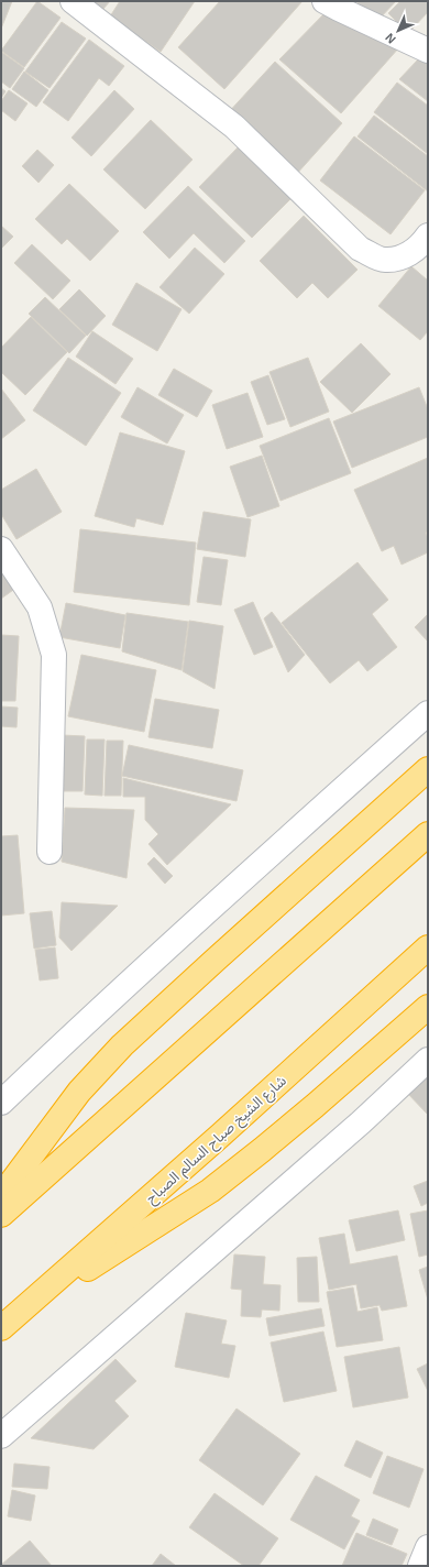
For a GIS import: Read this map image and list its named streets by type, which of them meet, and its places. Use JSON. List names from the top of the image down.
{
  "streets": {
    "highway": ["شارع الشيخ صباح السالم الصباح"]
  },
  "north": "bottom left"
}
